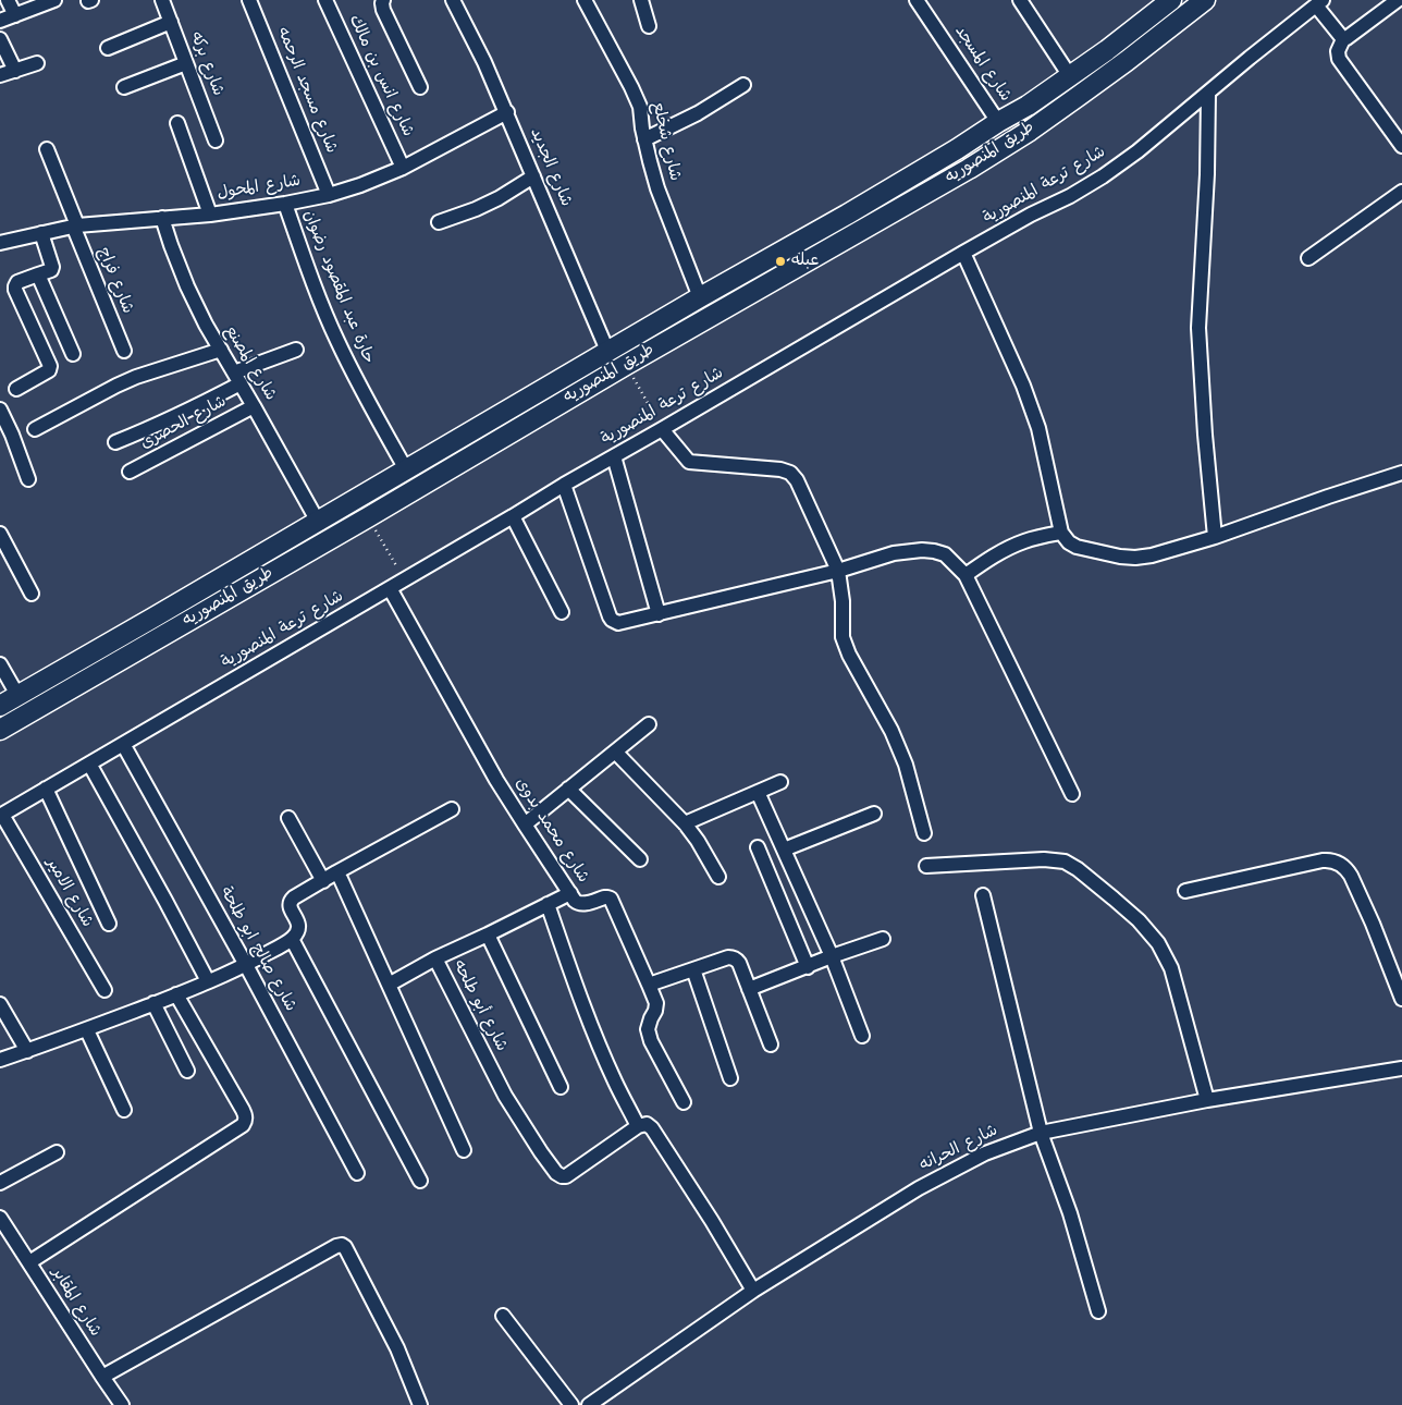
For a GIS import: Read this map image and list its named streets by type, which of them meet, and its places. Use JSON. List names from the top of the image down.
{
  "streets": {
    "main road": ["طريق المنصوريه"],
    "street": [
      "شارع بركه",
      "شارع المسجد",
      "شارع انس بن مالك",
      "شارع مسجد الرحمه",
      "شارع شخلع",
      "شارع الجديد",
      "شارع ترعة المنصورية",
      "شارع المحول",
      "شارع فراج",
      "حارة عبد المقصود رضوان",
      "شارع المصنع",
      "شارع الحصرى",
      "شارع محمد بدوى",
      "شارع الامير",
      "شارع صالح ابو طلحة",
      "شارع أبو طلحه",
      "شارع الحرانه",
      "شارع المقابر"
    ]
  },
  "crossings": [
    ["شارع المسجد", "طريق المنصوريه"],
    ["شارع انس بن مالك", "شارع المحول"],
    ["شارع مسجد الرحمه", "شارع المحول"],
    ["شارع شخلع", "طريق المنصوريه"],
    ["طريق المنصوريه", "شارع الجديد"],
    ["طريق المنصوريه", "حارة عبد المقصود رضوان"],
    ["طريق المنصوريه", "شارع المصنع"],
    ["شارع الجديد", "شارع المحول"],
    ["شارع ترعة المنصورية", "شارع محمد بدوى"],
    ["شارع ترعة المنصورية", "شارع الامير"],
    ["شارع ترعة المنصورية", "شارع صالح ابو طلحة"],
    ["شارع المحول", "شارع فراج"],
    ["شارع المحول", "حارة عبد المقصود رضوان"],
    ["شارع المحول", "شارع المصنع"],
    ["شارع المصنع", "شارع الحصرى"]
  ],
  "places": ["عبله"]
}
